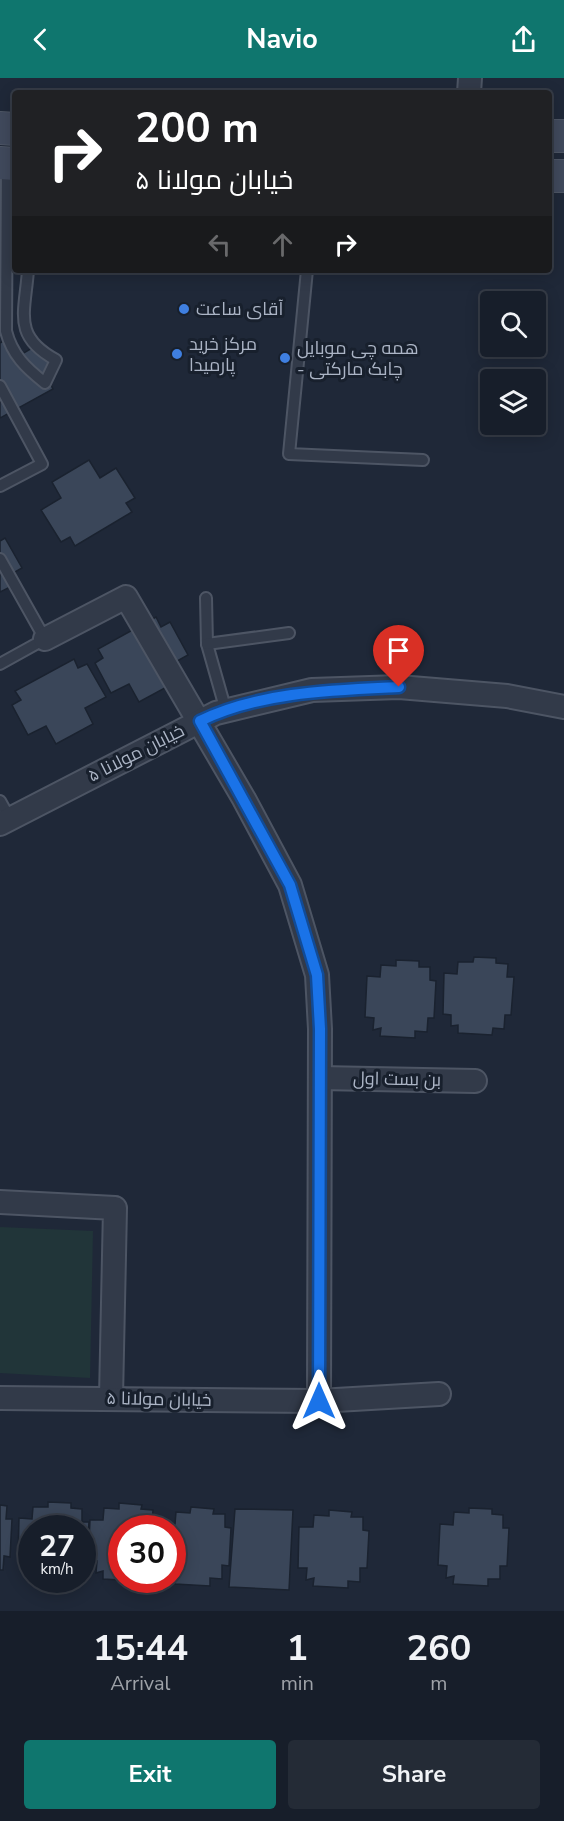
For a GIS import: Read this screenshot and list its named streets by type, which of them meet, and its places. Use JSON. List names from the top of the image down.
{
  "streets": {
    "street": ["خیابان مولانا ۵", "بن بست اول"]
  },
  "places": ["آقای ساعت", "مرکز خرید پارمیدا", "همه چی موبایل - چابک مارکتی"],
  "page": {
    "header": "Navio",
    "turn": ["200 m", "خیابان مولانا ۵"],
    "speed": "27 km/h",
    "limit": "30",
    "eta": [
      "15:44",
      "Arrival",
      "1",
      "min",
      "260",
      "m"
    ],
    "buttons": ["Exit", "Share"]
  }
}
